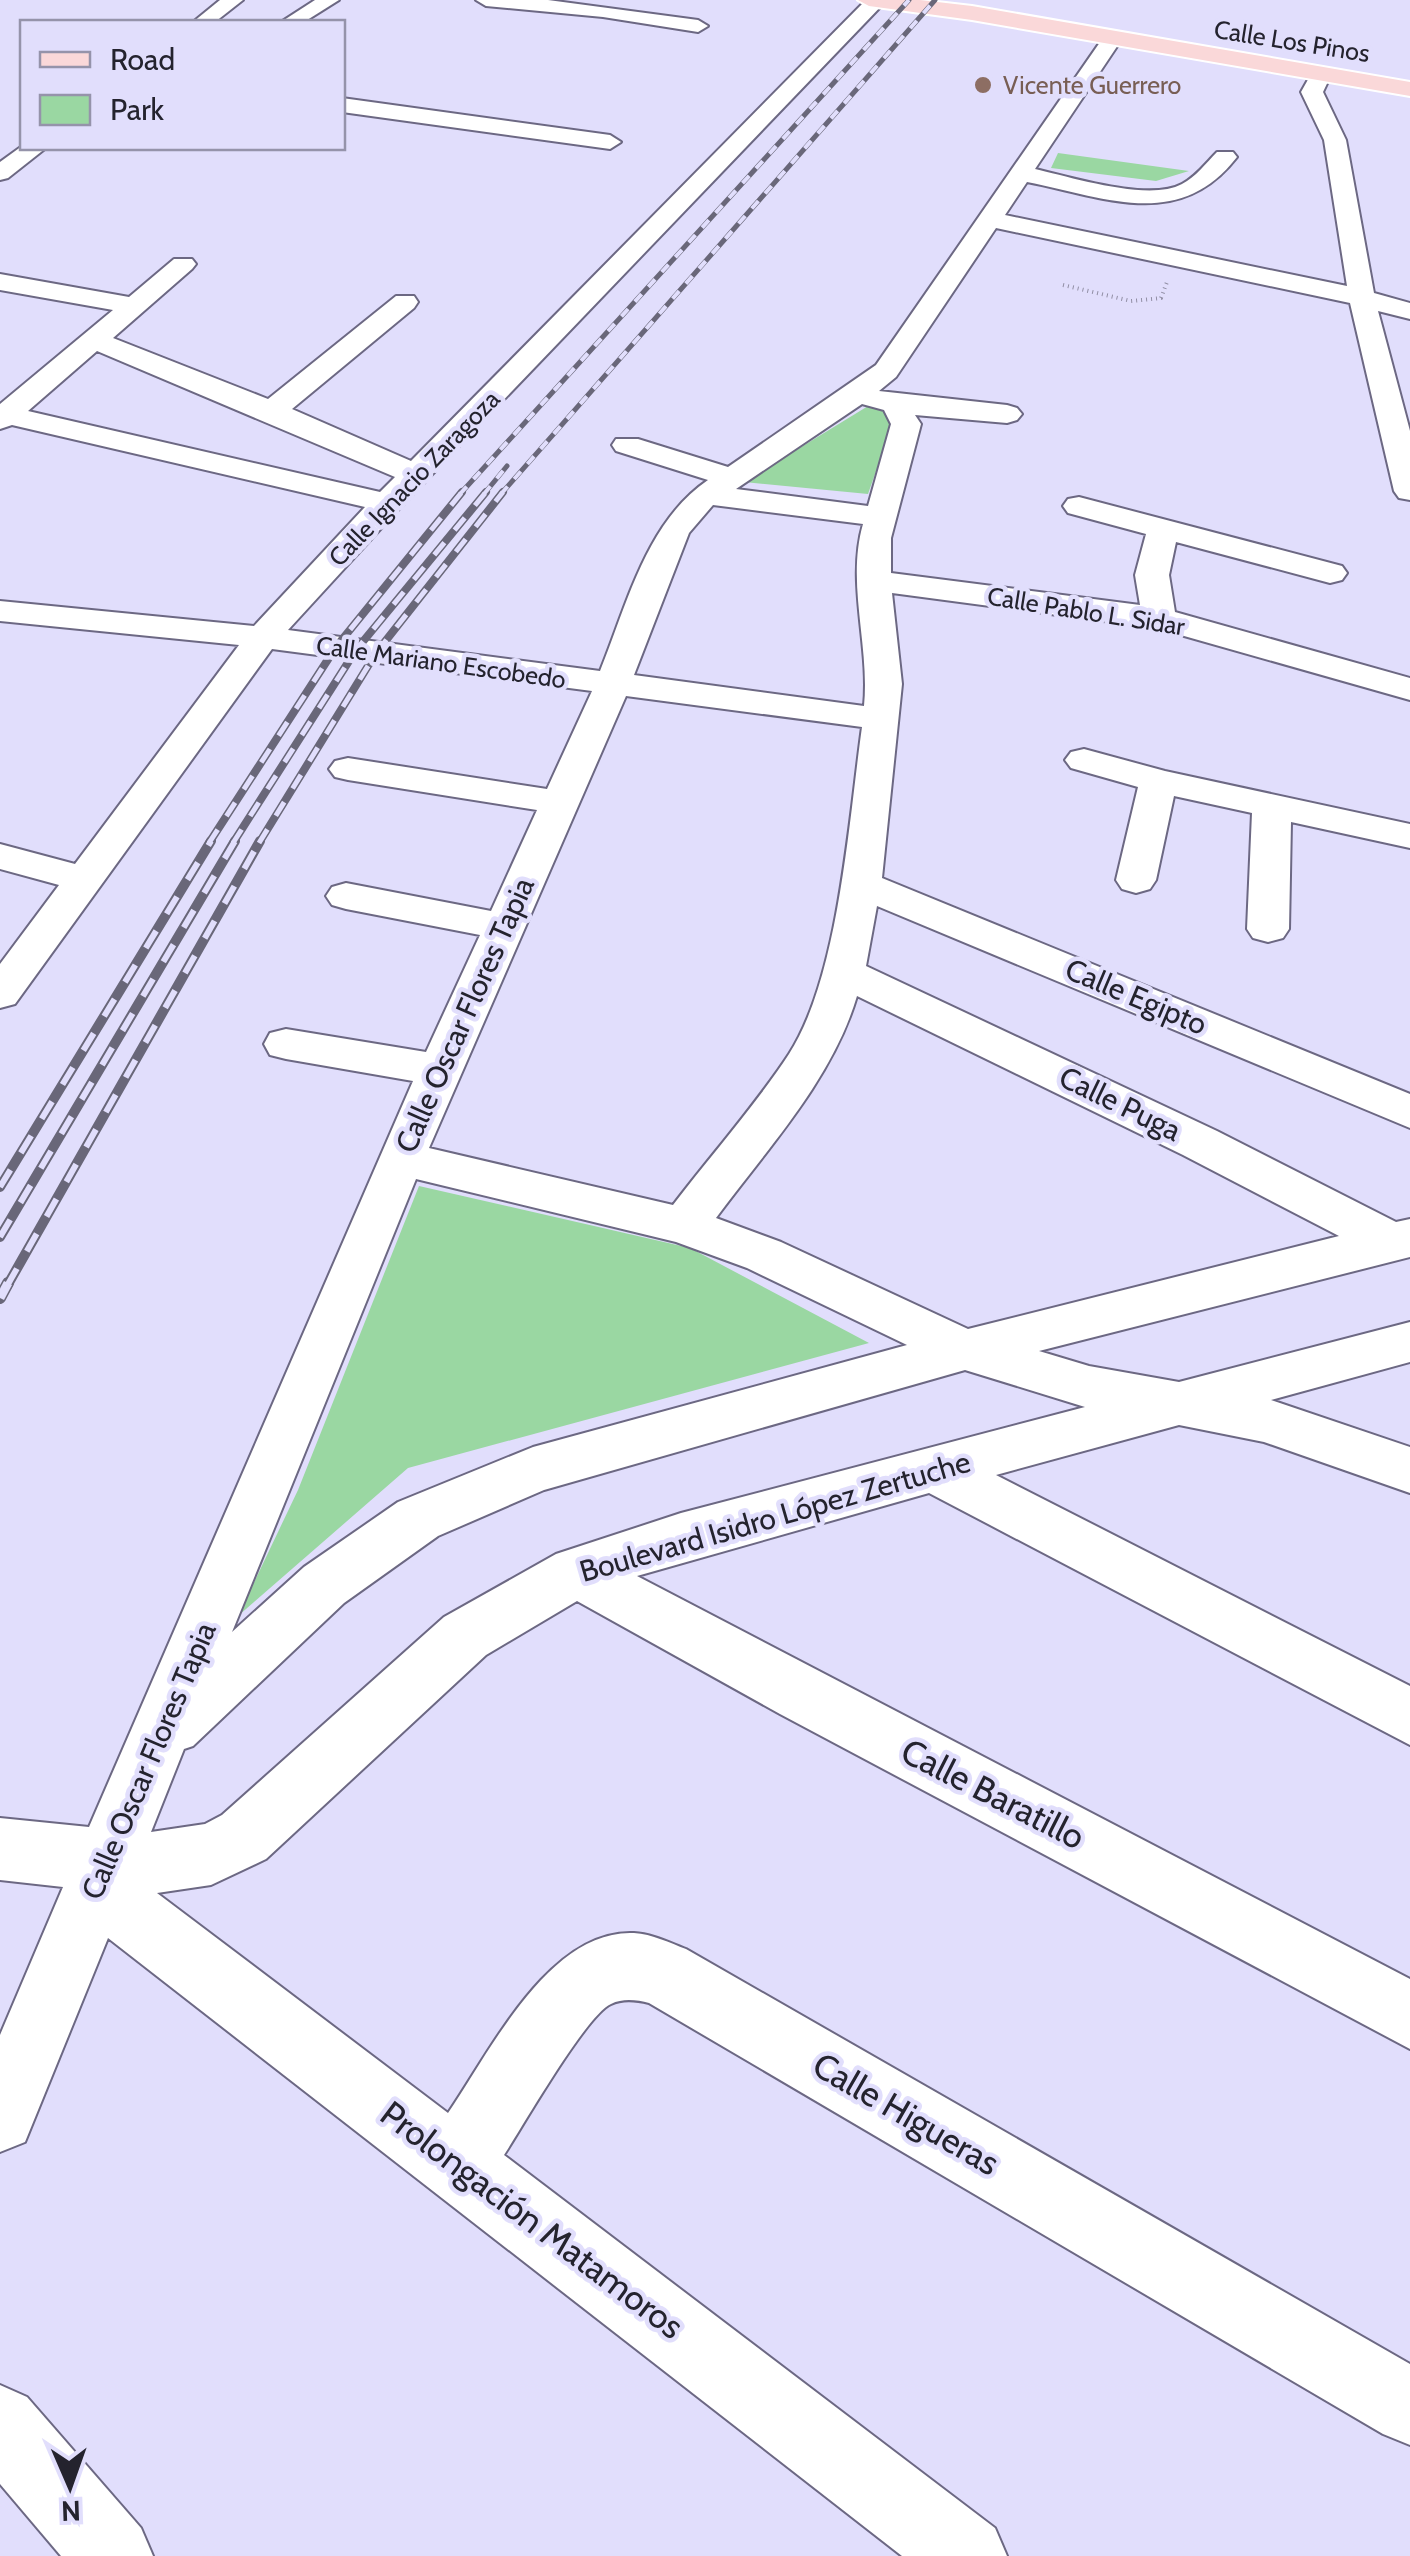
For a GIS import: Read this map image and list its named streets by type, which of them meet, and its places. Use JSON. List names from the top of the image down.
{
  "streets": {
    "main road": ["Calle Los Pinos"],
    "street": [
      "Calle Ignacio Zaragoza",
      "Calle Pablo L. Sidar",
      "Calle Mariano Escobedo",
      "Calle Egipto",
      "Calle Oscar Flores Tapia",
      "Calle Puga",
      "Boulevard Isidro López Zertuche",
      "Calle Baratillo",
      "Calle Higueras",
      "Prolongación Matamoros"
    ]
  },
  "crossings": [
    ["Calle Los Pinos", "Calle Ignacio Zaragoza"],
    ["Calle Los Pinos", "Calle Oscar Flores Tapia"],
    ["Calle Ignacio Zaragoza", "Calle Mariano Escobedo"],
    ["Calle Mariano Escobedo", "Calle Oscar Flores Tapia"],
    ["Calle Oscar Flores Tapia", "Boulevard Isidro López Zertuche"],
    ["Calle Oscar Flores Tapia", "Prolongación Matamoros"],
    ["Boulevard Isidro López Zertuche", "Calle Baratillo"],
    ["Boulevard Isidro López Zertuche", "Prolongación Matamoros"],
    ["Calle Higueras", "Prolongación Matamoros"]
  ],
  "places": ["Vicente Guerrero"],
  "legend": ["Road", "Park"],
  "north": "bottom"
}
